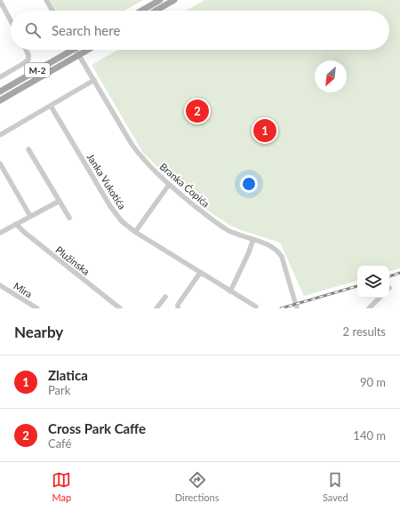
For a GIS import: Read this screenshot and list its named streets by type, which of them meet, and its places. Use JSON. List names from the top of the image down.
{
  "streets": {
    "main road": ["M-2"],
    "street": [
      "Janka Vukotića",
      "Branka Ćopića",
      "Plužinska",
      "Mira"
    ]
  },
  "crossings": [
    ["M-2", "Branka Ćopića"]
  ],
  "north": "bottom left",
  "page": {
    "search": "Search here",
    "pins": ["2", "1"],
    "heading": ["Nearby", "2 results"],
    "list": [
      {
        "mark": "1",
        "name": "Zlatica",
        "note": "Park",
        "value": "90 m"
      },
      {
        "mark": "2",
        "name": "Cross Park Caffe",
        "note": "Café",
        "value": "140 m"
      }
    ],
    "nav": ["Map", "Directions", "Saved"]
  }
}
